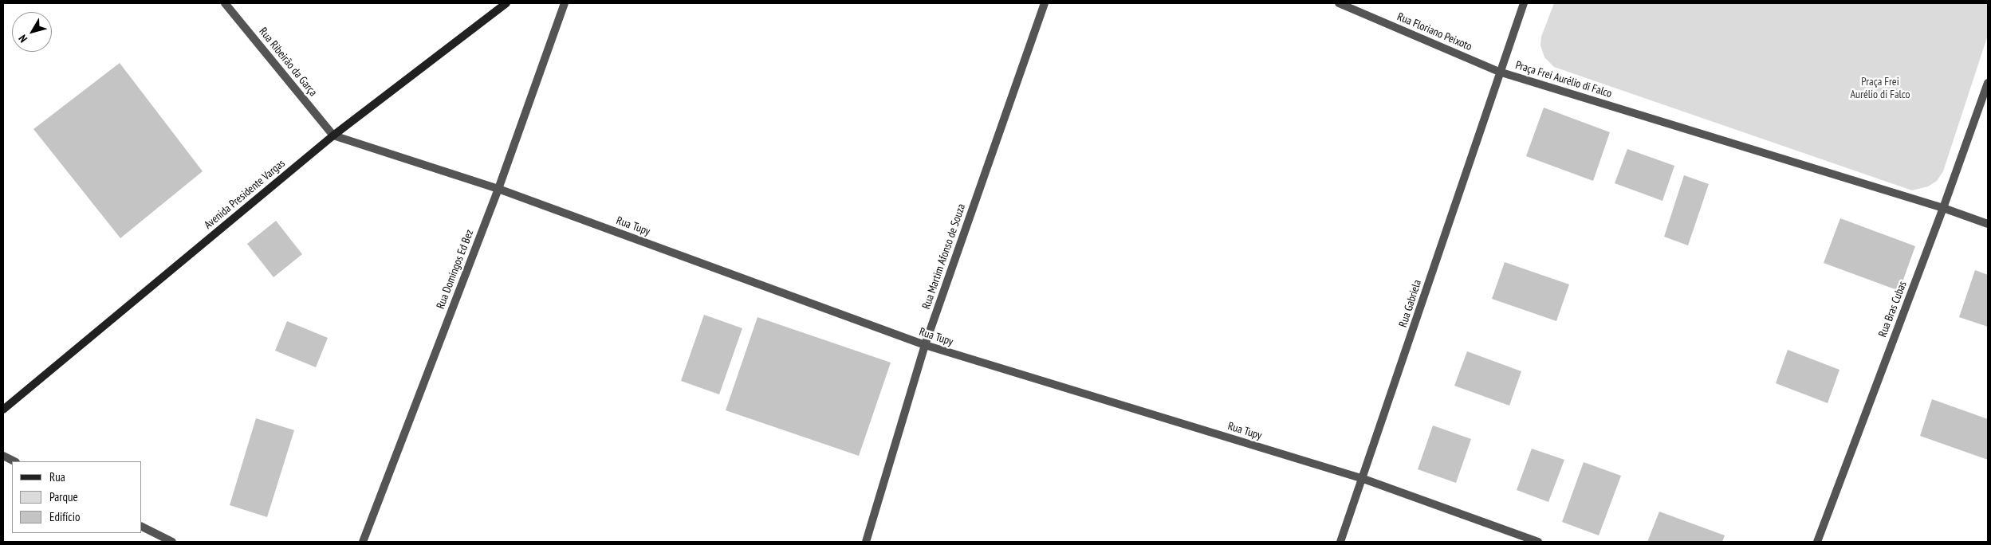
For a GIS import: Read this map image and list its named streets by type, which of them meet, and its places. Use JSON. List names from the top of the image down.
{
  "streets": {
    "main road": ["Avenida Presidente Vargas"],
    "street": [
      "Rua Floriano Peixoto",
      "Rua Ribeirão da Garça",
      "Praça Frei Aurélio di Falco",
      "Rua Tupy",
      "Rua Martim Afonso de Souza",
      "Rua Domingos Ed Bez",
      "Rua Gabriela",
      "Rua Bras Cubas"
    ]
  },
  "crossings": [
    ["Rua Floriano Peixoto", "Praça Frei Aurélio di Falco"],
    ["Rua Floriano Peixoto", "Rua Gabriela"],
    ["Rua Ribeirão da Garça", "Avenida Presidente Vargas"],
    ["Rua Ribeirão da Garça", "Rua Tupy"],
    ["Praça Frei Aurélio di Falco", "Rua Gabriela"],
    ["Praça Frei Aurélio di Falco", "Rua Bras Cubas"],
    ["Avenida Presidente Vargas", "Rua Tupy"],
    ["Rua Tupy", "Rua Martim Afonso de Souza"],
    ["Rua Tupy", "Rua Domingos Ed Bez"],
    ["Rua Tupy", "Rua Gabriela"]
  ],
  "parks": ["Praça Frei Aurélio di Falco"],
  "legend": ["Rua", "Parque", "Edifício"],
  "north": "bottom left"
}
